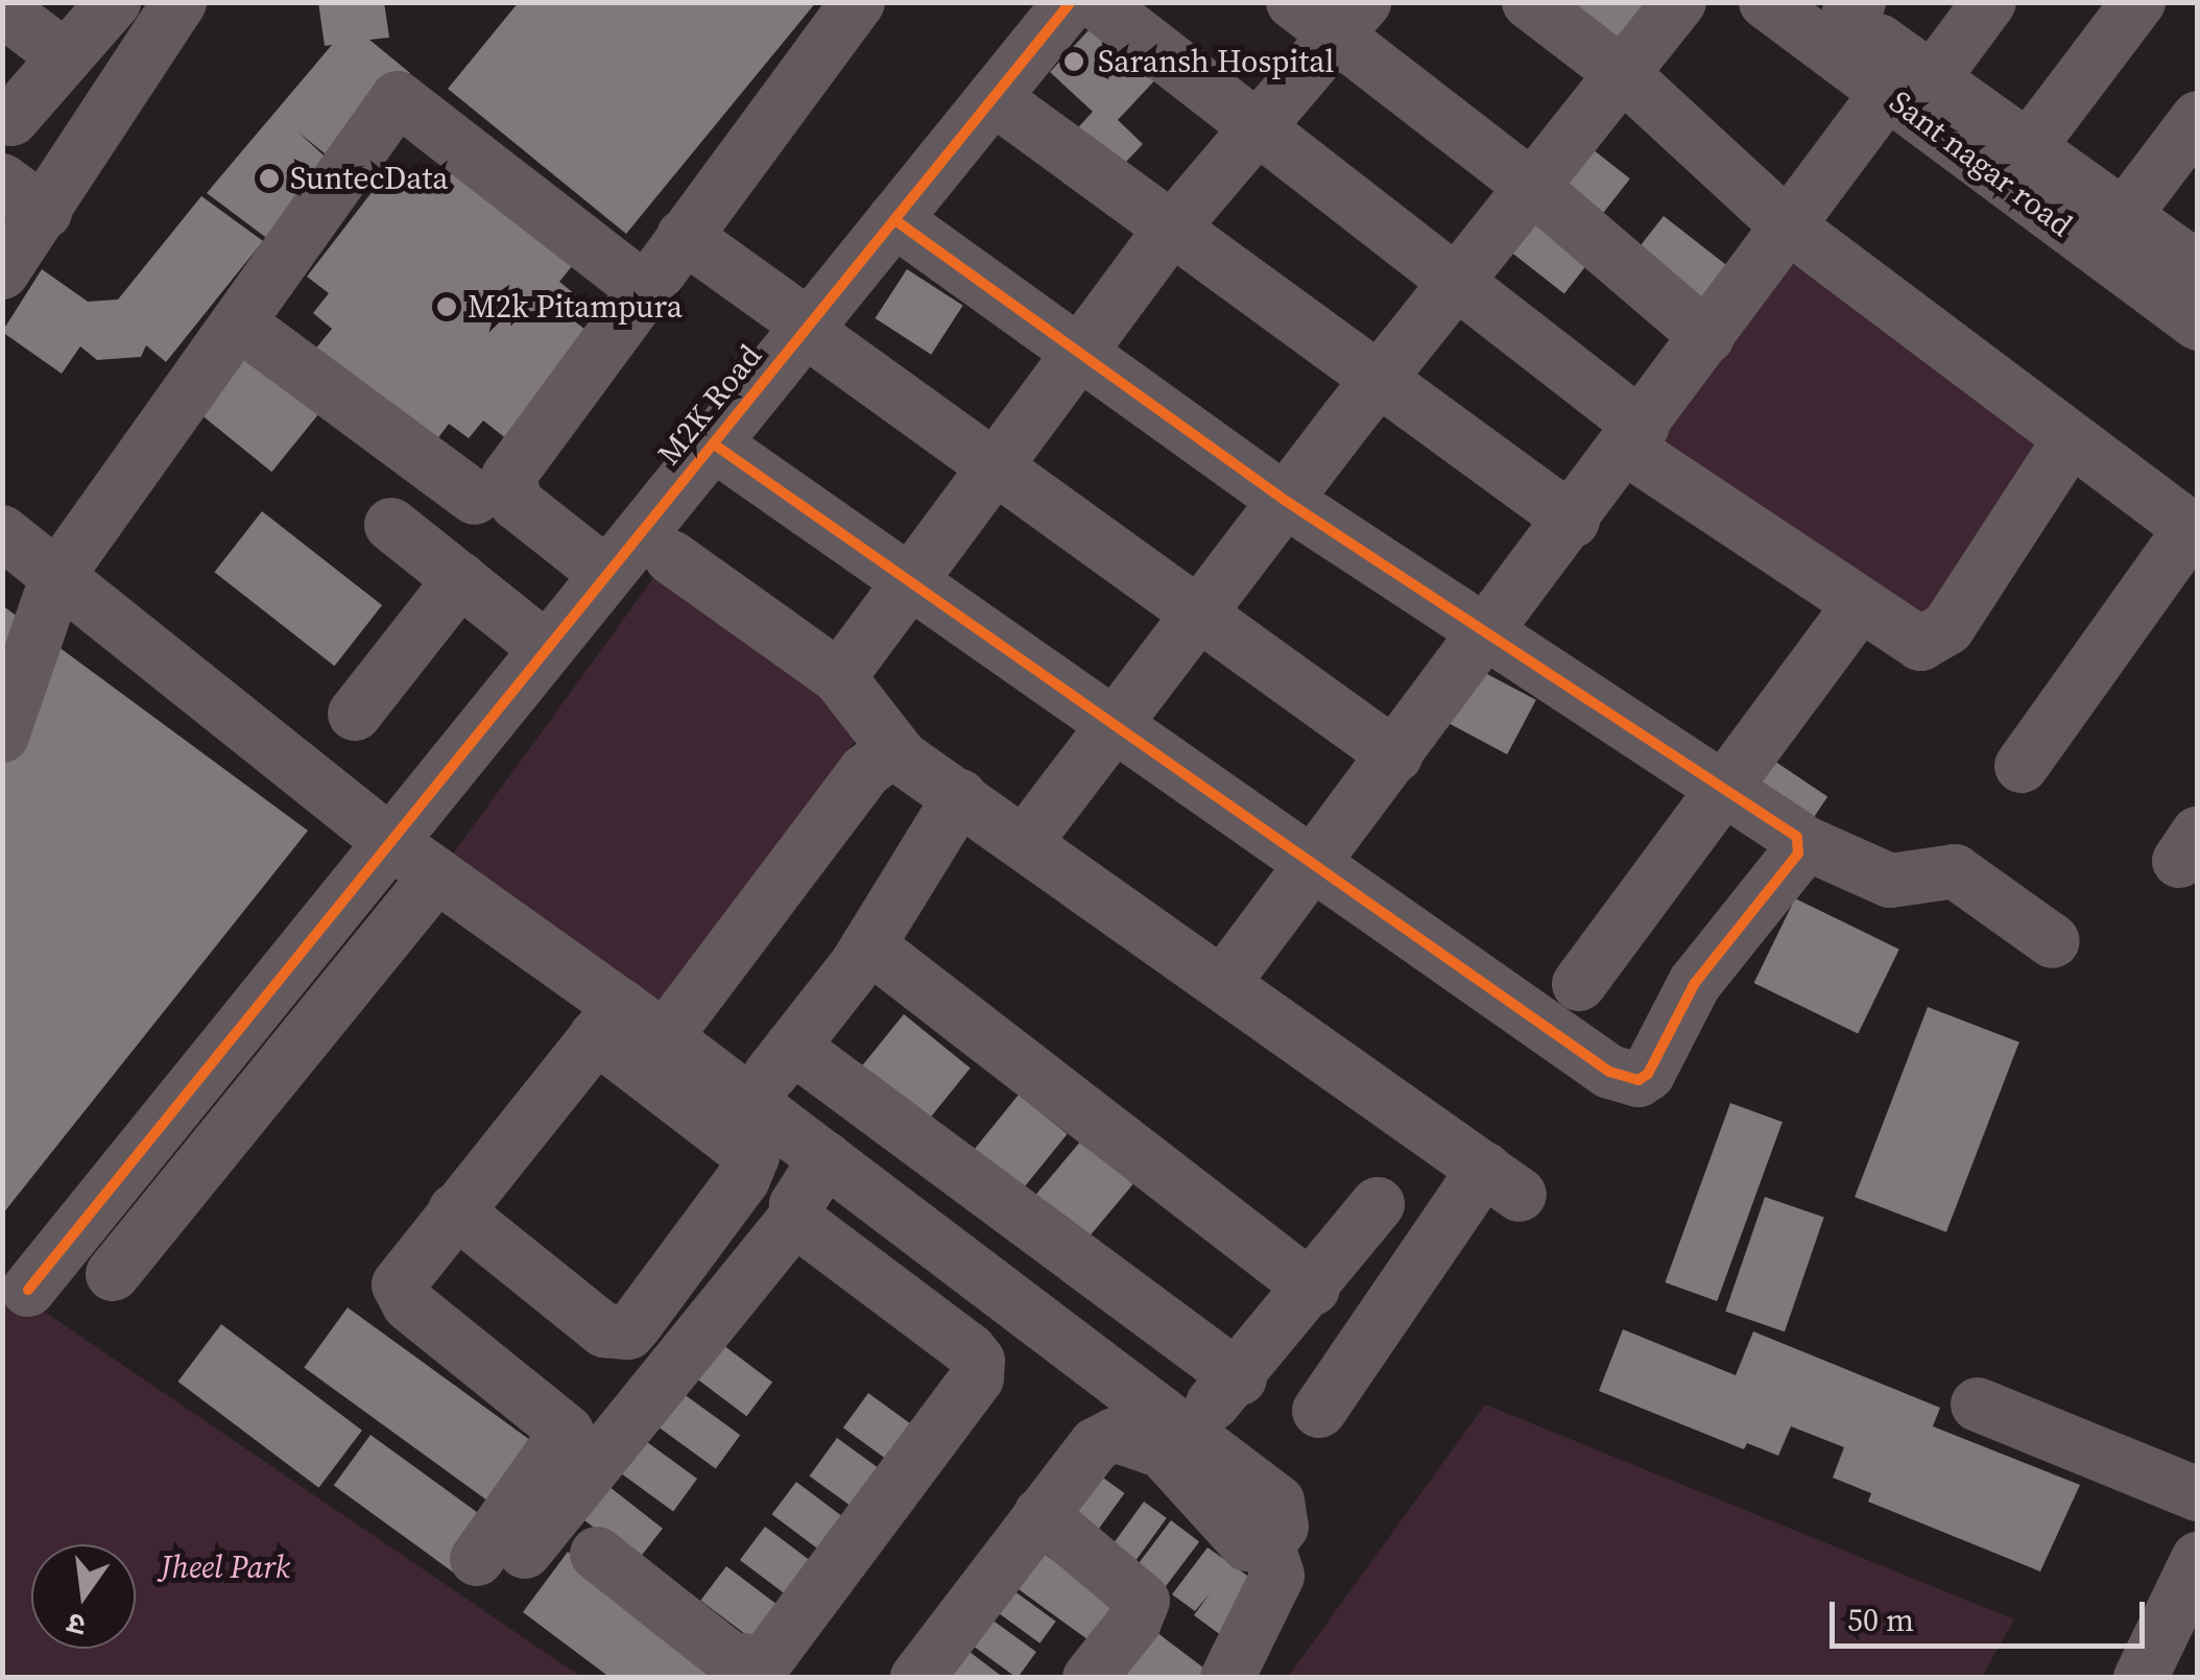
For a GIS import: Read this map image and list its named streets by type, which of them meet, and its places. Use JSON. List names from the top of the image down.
{
  "streets": {
    "street": ["Sant nagar road", "M2K Road"]
  },
  "parks": ["Jheel Park"],
  "places": ["Saransh Hospital", "SuntecData", "M2k Pitampura"],
  "scale_bar": "50 m",
  "north": "bottom"
}
